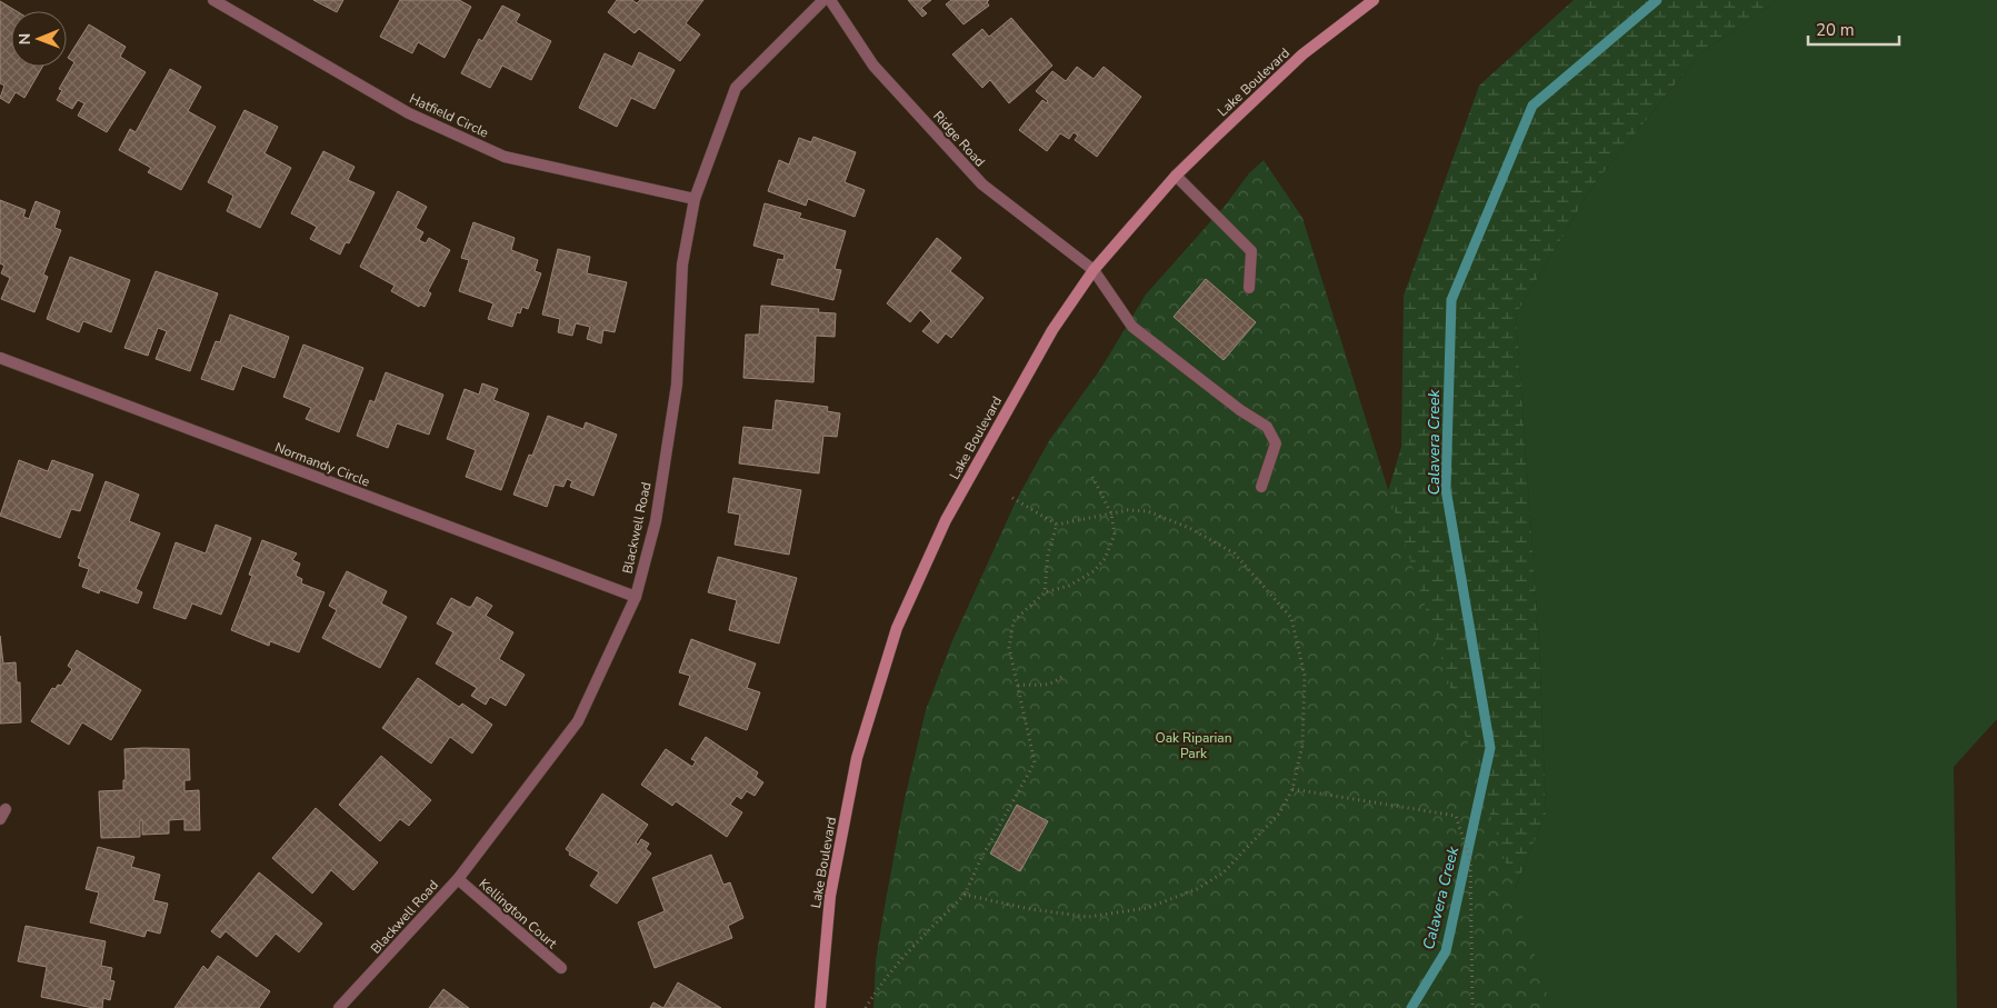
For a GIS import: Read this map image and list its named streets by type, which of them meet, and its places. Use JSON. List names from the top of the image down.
{
  "streets": {
    "main road": ["Lake Boulevard"],
    "street": [
      "Hatfield Circle",
      "Ridge Road",
      "Normandy Circle",
      "Blackwell Road",
      "Kellington Court"
    ]
  },
  "crossings": [
    ["Lake Boulevard", "Ridge Road"],
    ["Hatfield Circle", "Blackwell Road"],
    ["Normandy Circle", "Blackwell Road"],
    ["Blackwell Road", "Kellington Court"]
  ],
  "water": ["Calavera Creek"],
  "parks": ["Oak Riparian Park"],
  "scale_bar": "20 m",
  "north": "left"
}
